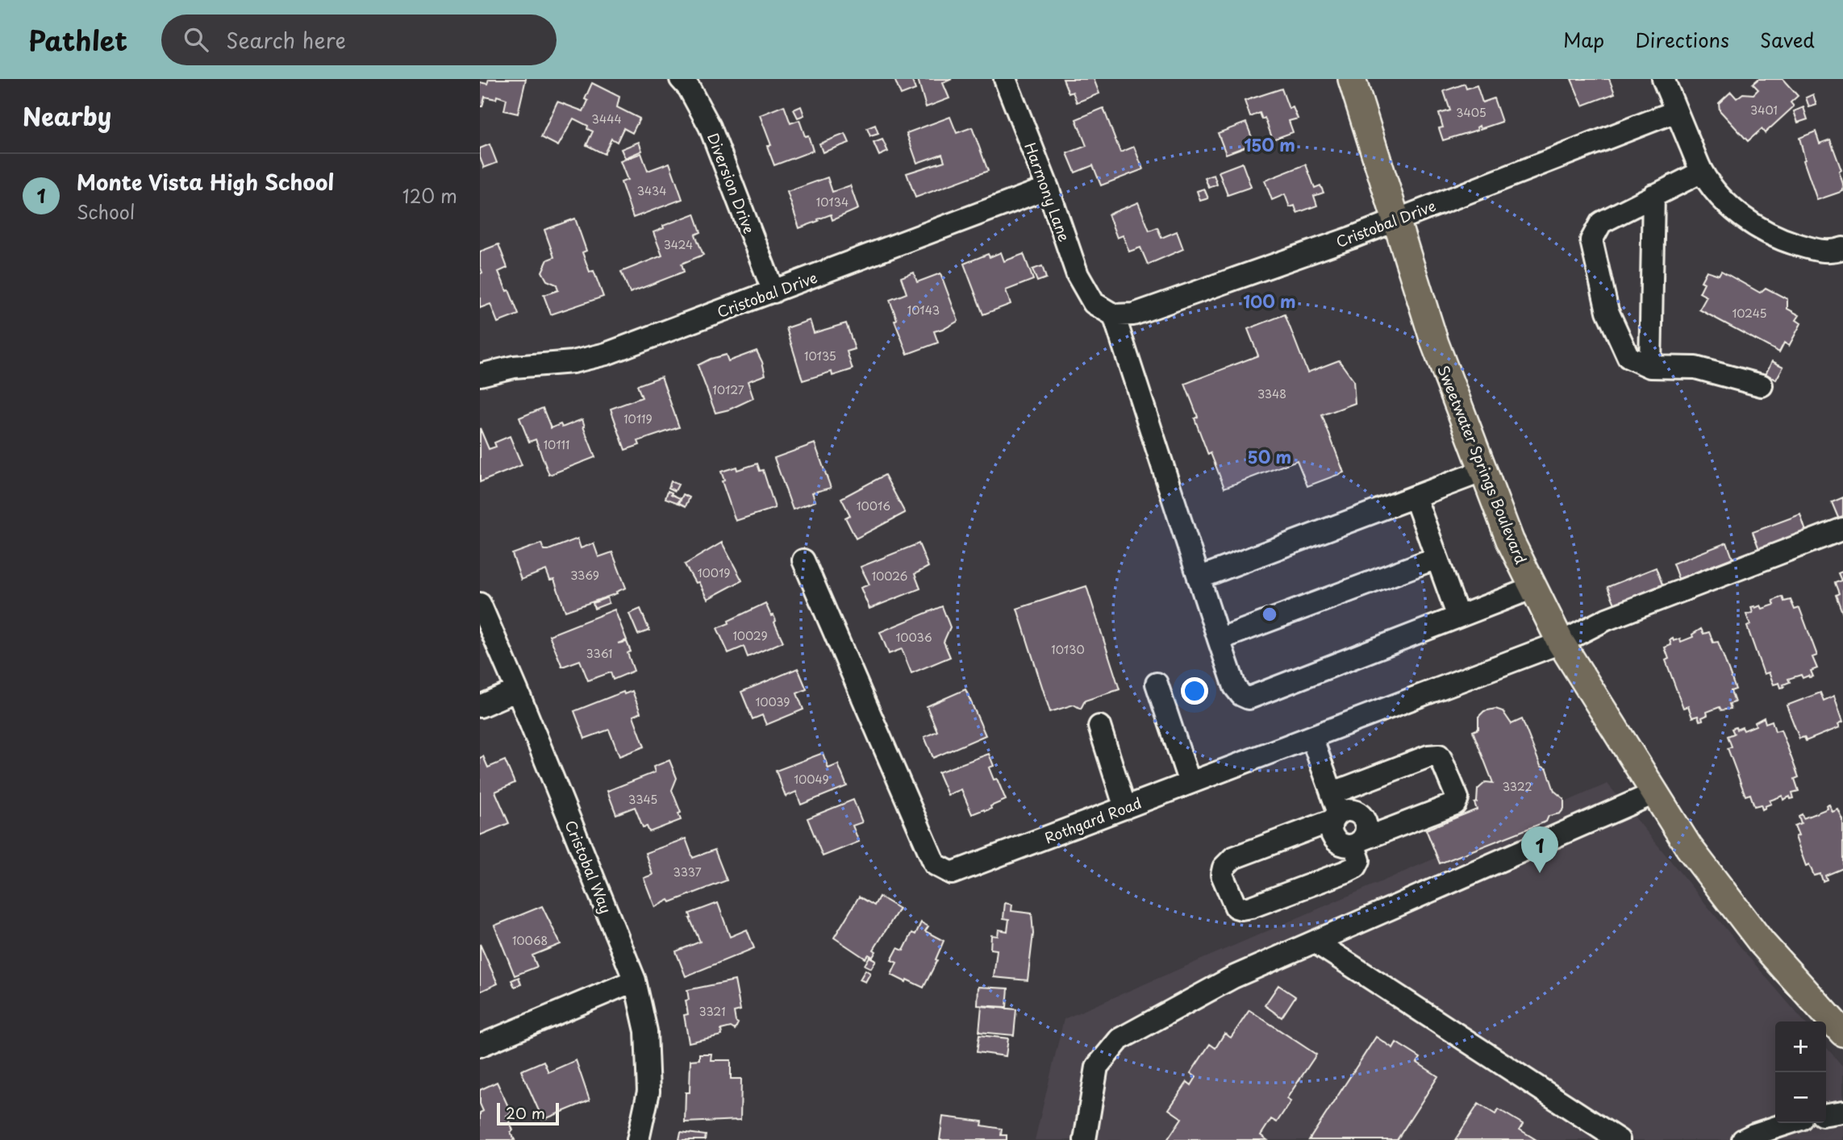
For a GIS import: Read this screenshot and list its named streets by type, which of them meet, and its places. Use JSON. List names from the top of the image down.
{
  "streets": {
    "main road": ["Sweetwater Springs Boulevard"],
    "street": [
      "Diversion Drive",
      "Harmony Lane",
      "Cristobal Drive",
      "Rothgard Road",
      "Cristobal Way"
    ]
  },
  "crossings": [
    ["Diversion Drive", "Cristobal Drive"],
    ["Harmony Lane", "Cristobal Drive"],
    ["Cristobal Drive", "Sweetwater Springs Boulevard"],
    ["Sweetwater Springs Boulevard", "Rothgard Road"]
  ],
  "house_numbers": [
    "3401",
    "3405",
    "3444",
    "3434",
    "10134",
    "3424",
    "10143",
    "10245",
    "10135",
    "10127",
    "3348",
    "10119",
    "10111",
    "10016",
    "10019",
    "3369",
    "10026",
    "10029",
    "10036",
    "10130",
    "3361",
    "10039",
    "10049",
    "3322",
    "3345",
    "3337",
    "10068",
    "3321"
  ],
  "scale_bar": "20 m",
  "page": {
    "header": "Pathlet",
    "search": "Search here",
    "nav": ["Map", "Directions", "Saved"],
    "heading": "Nearby",
    "list": [
      {
        "mark": "1",
        "name": "Monte Vista High School",
        "note": "School",
        "value": "120 m"
      }
    ],
    "pins": "1",
    "map_buttons": ["+", "−"],
    "scale": "20 m"
  },
  "rings": ["150 m", "100 m", "50 m"]
}
